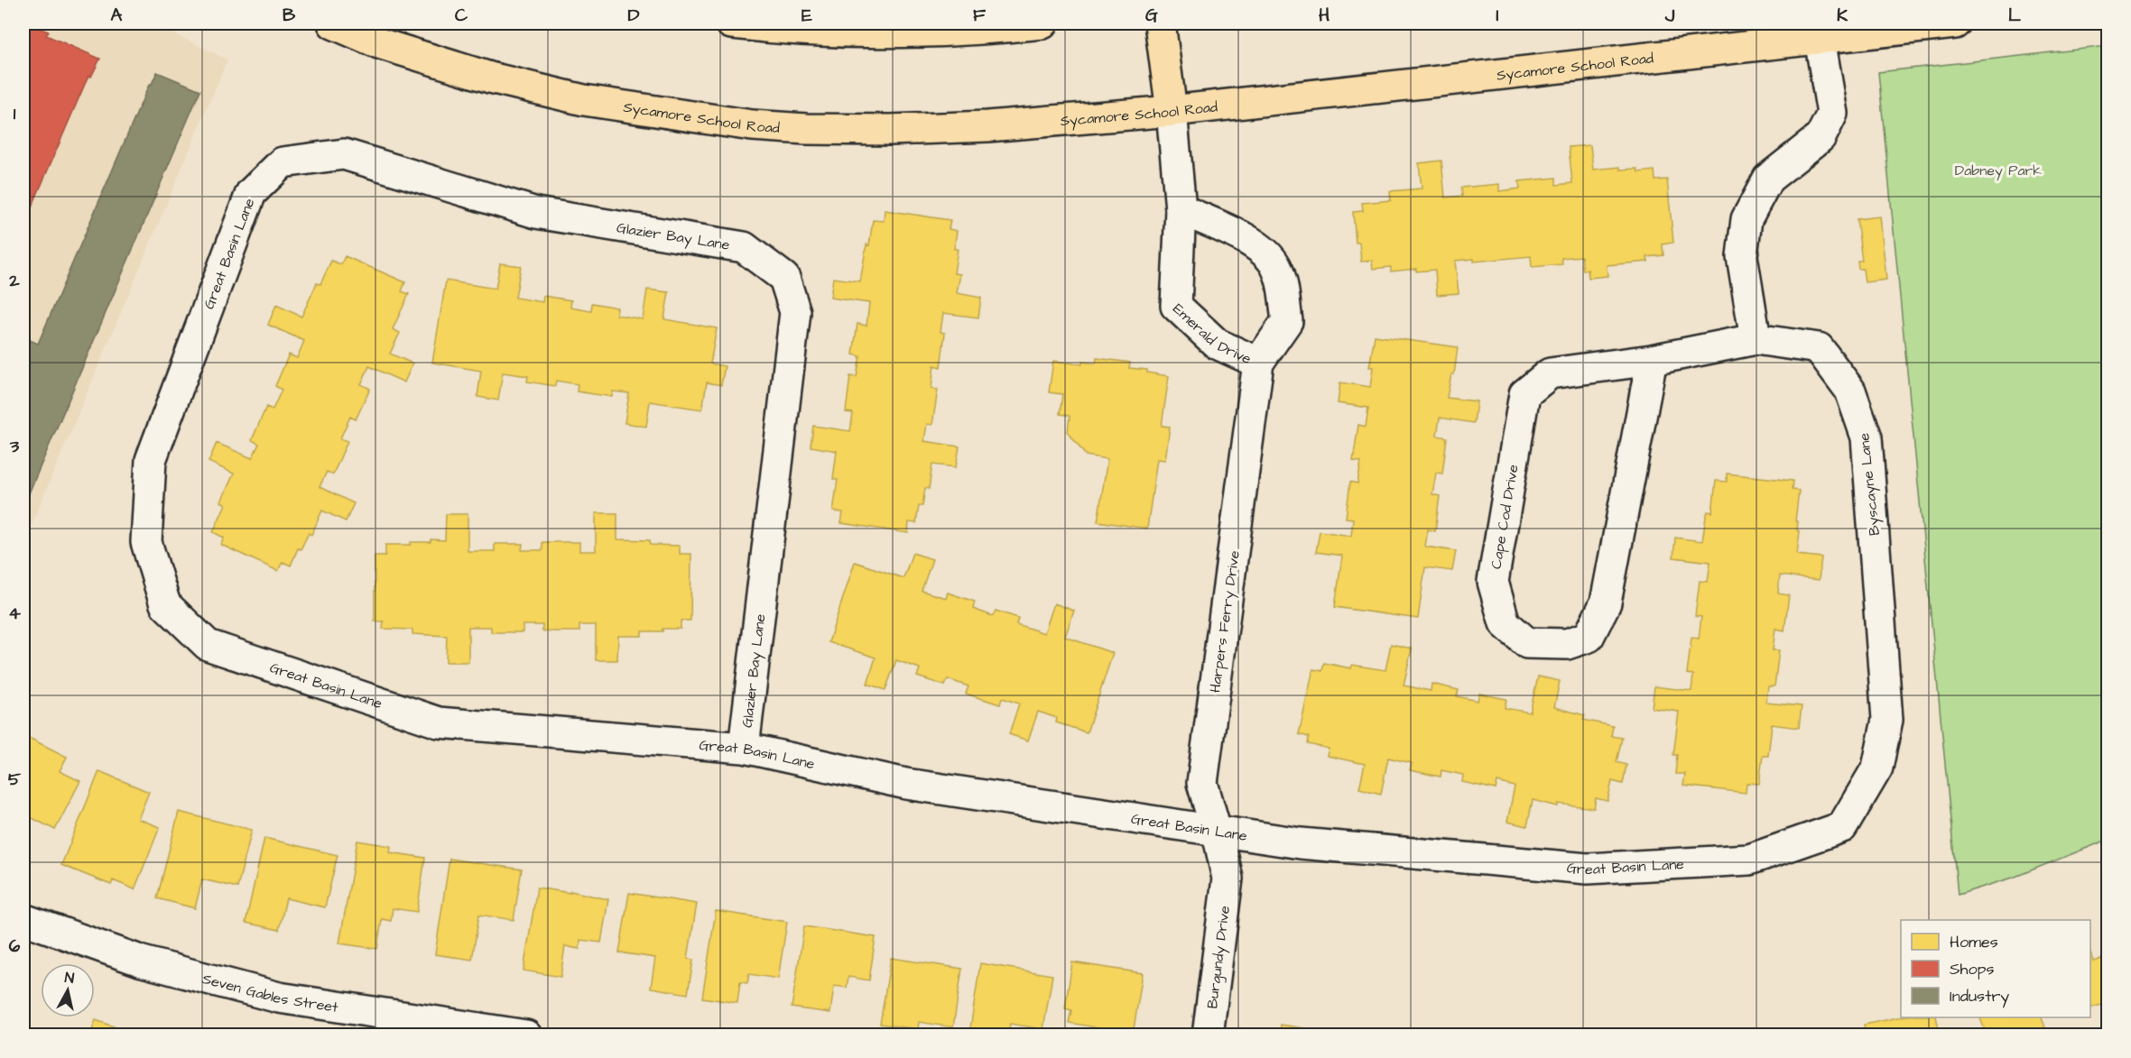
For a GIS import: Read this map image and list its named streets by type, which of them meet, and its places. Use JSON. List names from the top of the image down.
{
  "streets": {
    "main road": ["Sycamore School Road"],
    "street": [
      "Glazier Bay Lane",
      "Great Basin Lane",
      "Emerald Drive",
      "Byscayne Lane",
      "Cape Cod Drive",
      "Harpers Ferry Drive",
      "Burgundy Drive",
      "Seven Gables Street"
    ]
  },
  "crossings": [
    ["Sycamore School Road", "Emerald Drive"],
    ["Glazier Bay Lane", "Great Basin Lane"],
    ["Great Basin Lane", "Byscayne Lane"],
    ["Great Basin Lane", "Harpers Ferry Drive"],
    ["Emerald Drive", "Harpers Ferry Drive"],
    ["Byscayne Lane", "Cape Cod Drive"],
    ["Harpers Ferry Drive", "Burgundy Drive"]
  ],
  "parks": ["Dabney Park"],
  "legend": ["Homes", "Shops", "Industry"],
  "north": "top",
  "grid": {
    "columns": [
      "A",
      "B",
      "C",
      "D",
      "E",
      "F",
      "G",
      "H",
      "I",
      "J",
      "K",
      "L"
    ],
    "rows": [
      "1",
      "2",
      "3",
      "4",
      "5",
      "6"
    ]
  }
}
